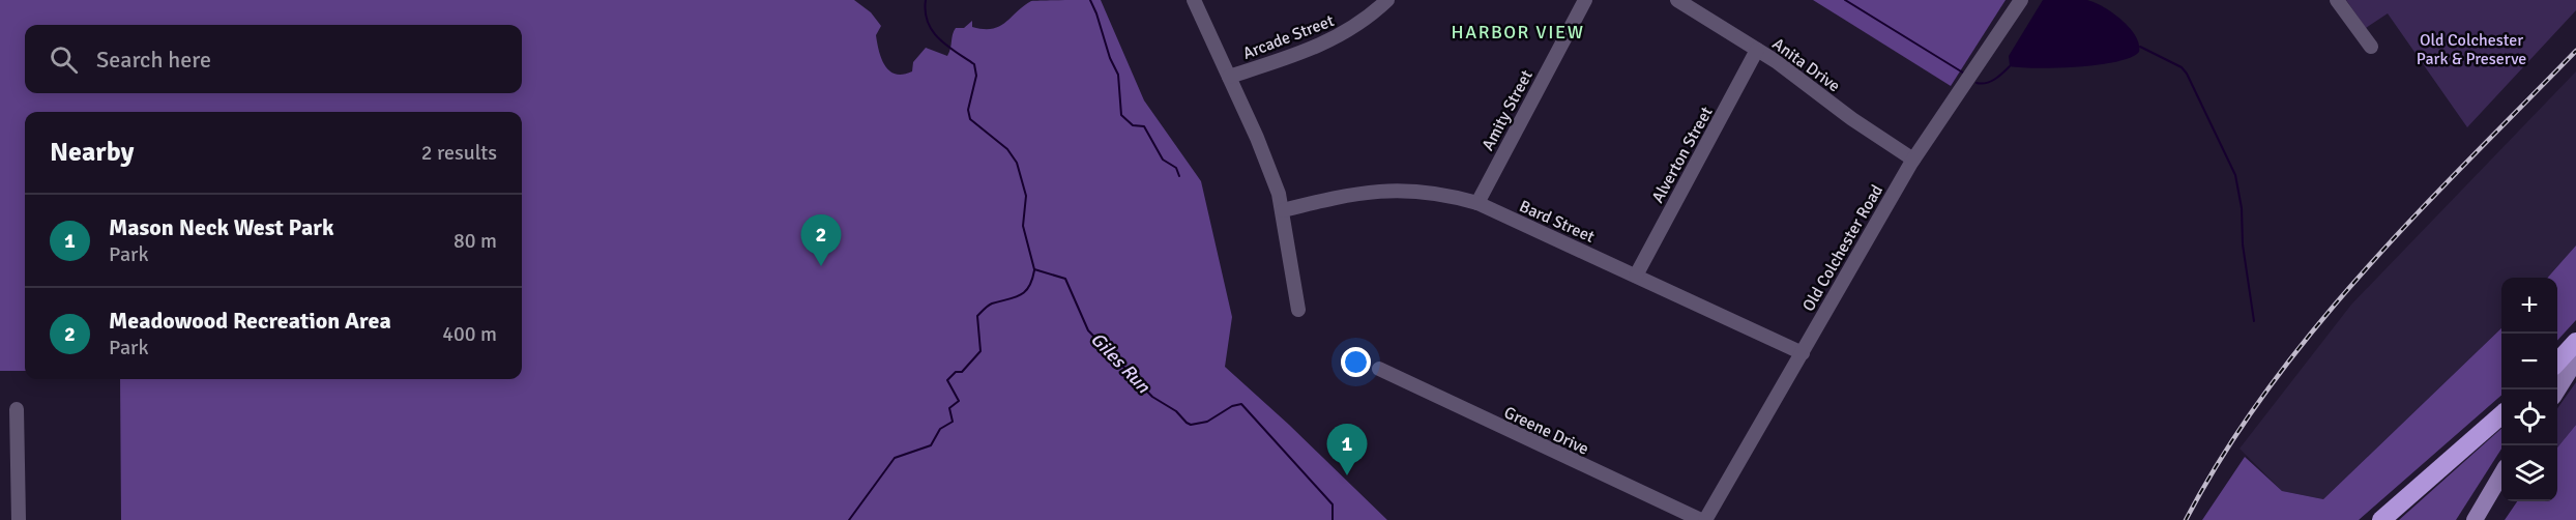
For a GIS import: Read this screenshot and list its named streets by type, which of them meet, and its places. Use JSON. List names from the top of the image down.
{
  "streets": {
    "street": [
      "Arcade Street",
      "Anita Drive",
      "Amity Street",
      "Alverton Street",
      "Bard Street",
      "Old Colchester Road",
      "Greene Drive"
    ]
  },
  "crossings": [
    ["Anita Drive", "Alverton Street"],
    ["Anita Drive", "Old Colchester Road"],
    ["Amity Street", "Bard Street"],
    ["Alverton Street", "Bard Street"],
    ["Bard Street", "Old Colchester Road"]
  ],
  "districts": ["HARBOR VIEW"],
  "water": ["Giles Run"],
  "parks": ["Old Colchester Park & Preserve"],
  "page": {
    "search": "Search here",
    "heading": ["Nearby", "2 results"],
    "list": [
      {
        "mark": "1",
        "name": "Mason Neck West Park",
        "note": "Park",
        "value": "80 m"
      },
      {
        "mark": "2",
        "name": "Meadowood Recreation Area",
        "note": "Park",
        "value": "400 m"
      }
    ],
    "pins": ["2", "1"],
    "map_buttons": ["+", "−"]
  }
}
